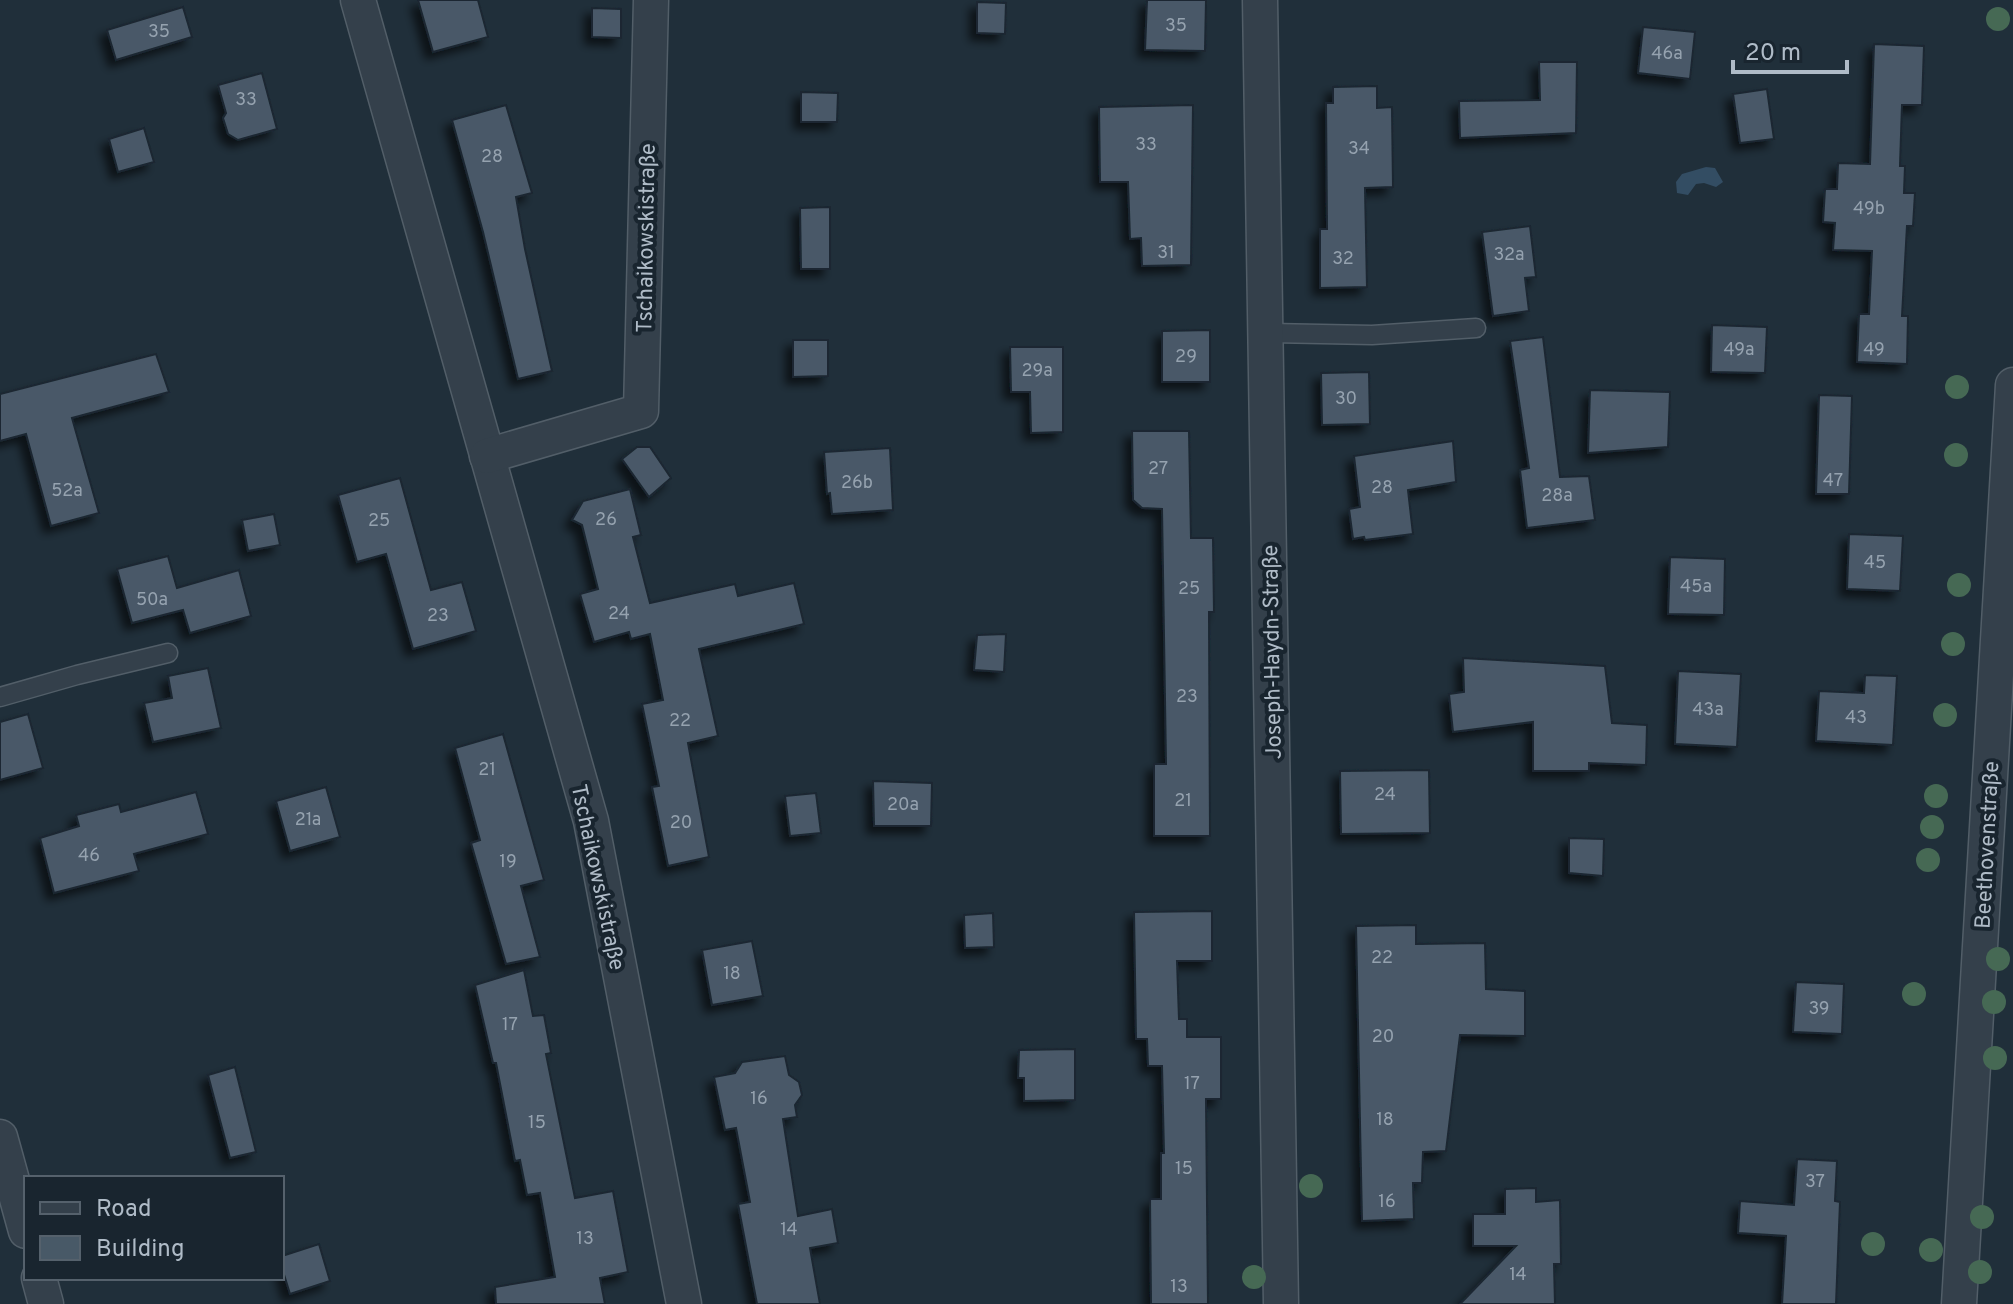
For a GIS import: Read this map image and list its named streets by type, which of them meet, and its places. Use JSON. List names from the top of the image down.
{
  "streets": {
    "street": ["Tschaikowskistraße", "Joseph-Haydn-Straße", "Beethovenstraße"]
  },
  "house_numbers": [
    "35",
    "35",
    "46a",
    "33",
    "33",
    "34",
    "28",
    "49b",
    "31",
    "32a",
    "32",
    "49a",
    "49",
    "29",
    "29a",
    "30",
    "27",
    "47",
    "26b",
    "28",
    "52a",
    "28a",
    "26",
    "25",
    "45",
    "45a",
    "25",
    "50a",
    "24",
    "23",
    "23",
    "43a",
    "43",
    "22",
    "21",
    "24",
    "21",
    "20a",
    "21a",
    "20",
    "46",
    "19",
    "22",
    "18",
    "39",
    "17",
    "20",
    "17",
    "16",
    "18",
    "15",
    "15",
    "37",
    "16",
    "14",
    "13",
    "14",
    "13"
  ],
  "legend": ["Road", "Building"],
  "scale_bar": "20 m"
}
